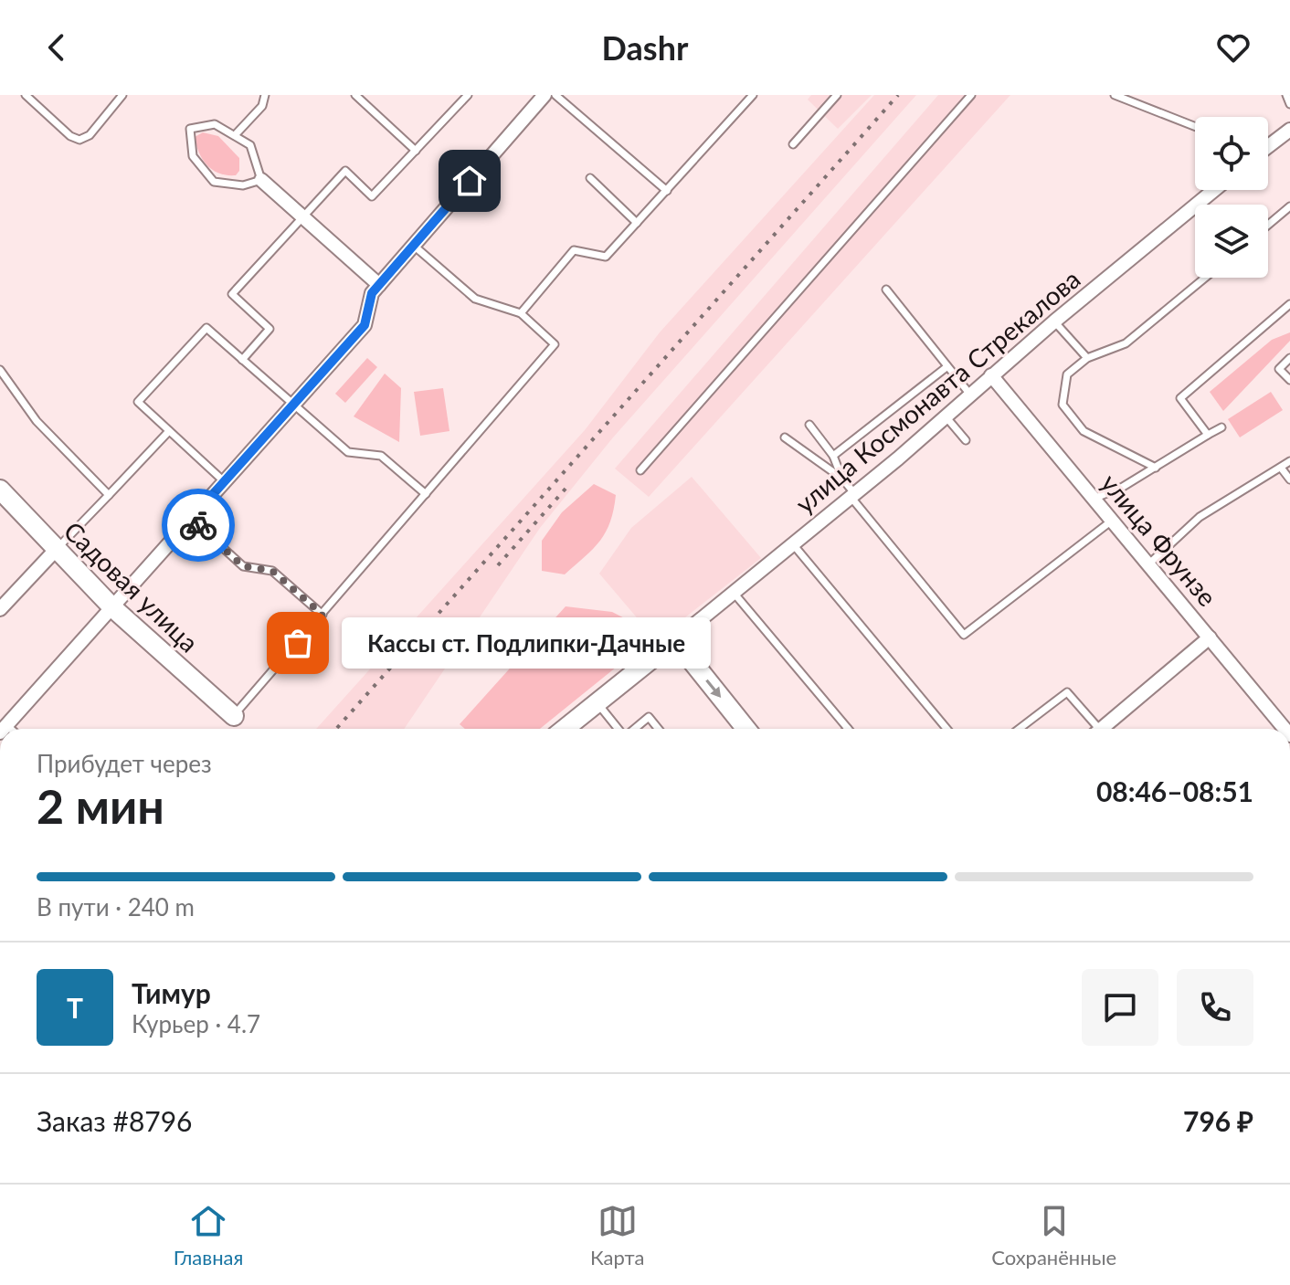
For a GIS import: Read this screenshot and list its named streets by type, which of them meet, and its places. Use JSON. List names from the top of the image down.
{
  "streets": {
    "street": ["улица Космонавта Стрекалова", "улица Фрунзе", "Садовая улица"]
  },
  "crossings": [
    ["улица Космонавта Стрекалова", "улица Фрунзе"]
  ],
  "places": ["Кассы ст. Подлипки-Дачные"],
  "page": {
    "header": "Dashr",
    "bubble": "Кассы ст. Подлипки-Дачные",
    "heading": ["2 мин", "Прибудет через", "08:46–08:51"],
    "panel": [
      "Тимур",
      "Курьер · 4.7",
      "Заказ #8796",
      "796 ₽"
    ],
    "bar": "В пути · 240 m",
    "round": "Т",
    "tabs": ["Главная", "Карта", "Сохранённые"]
  }
}
